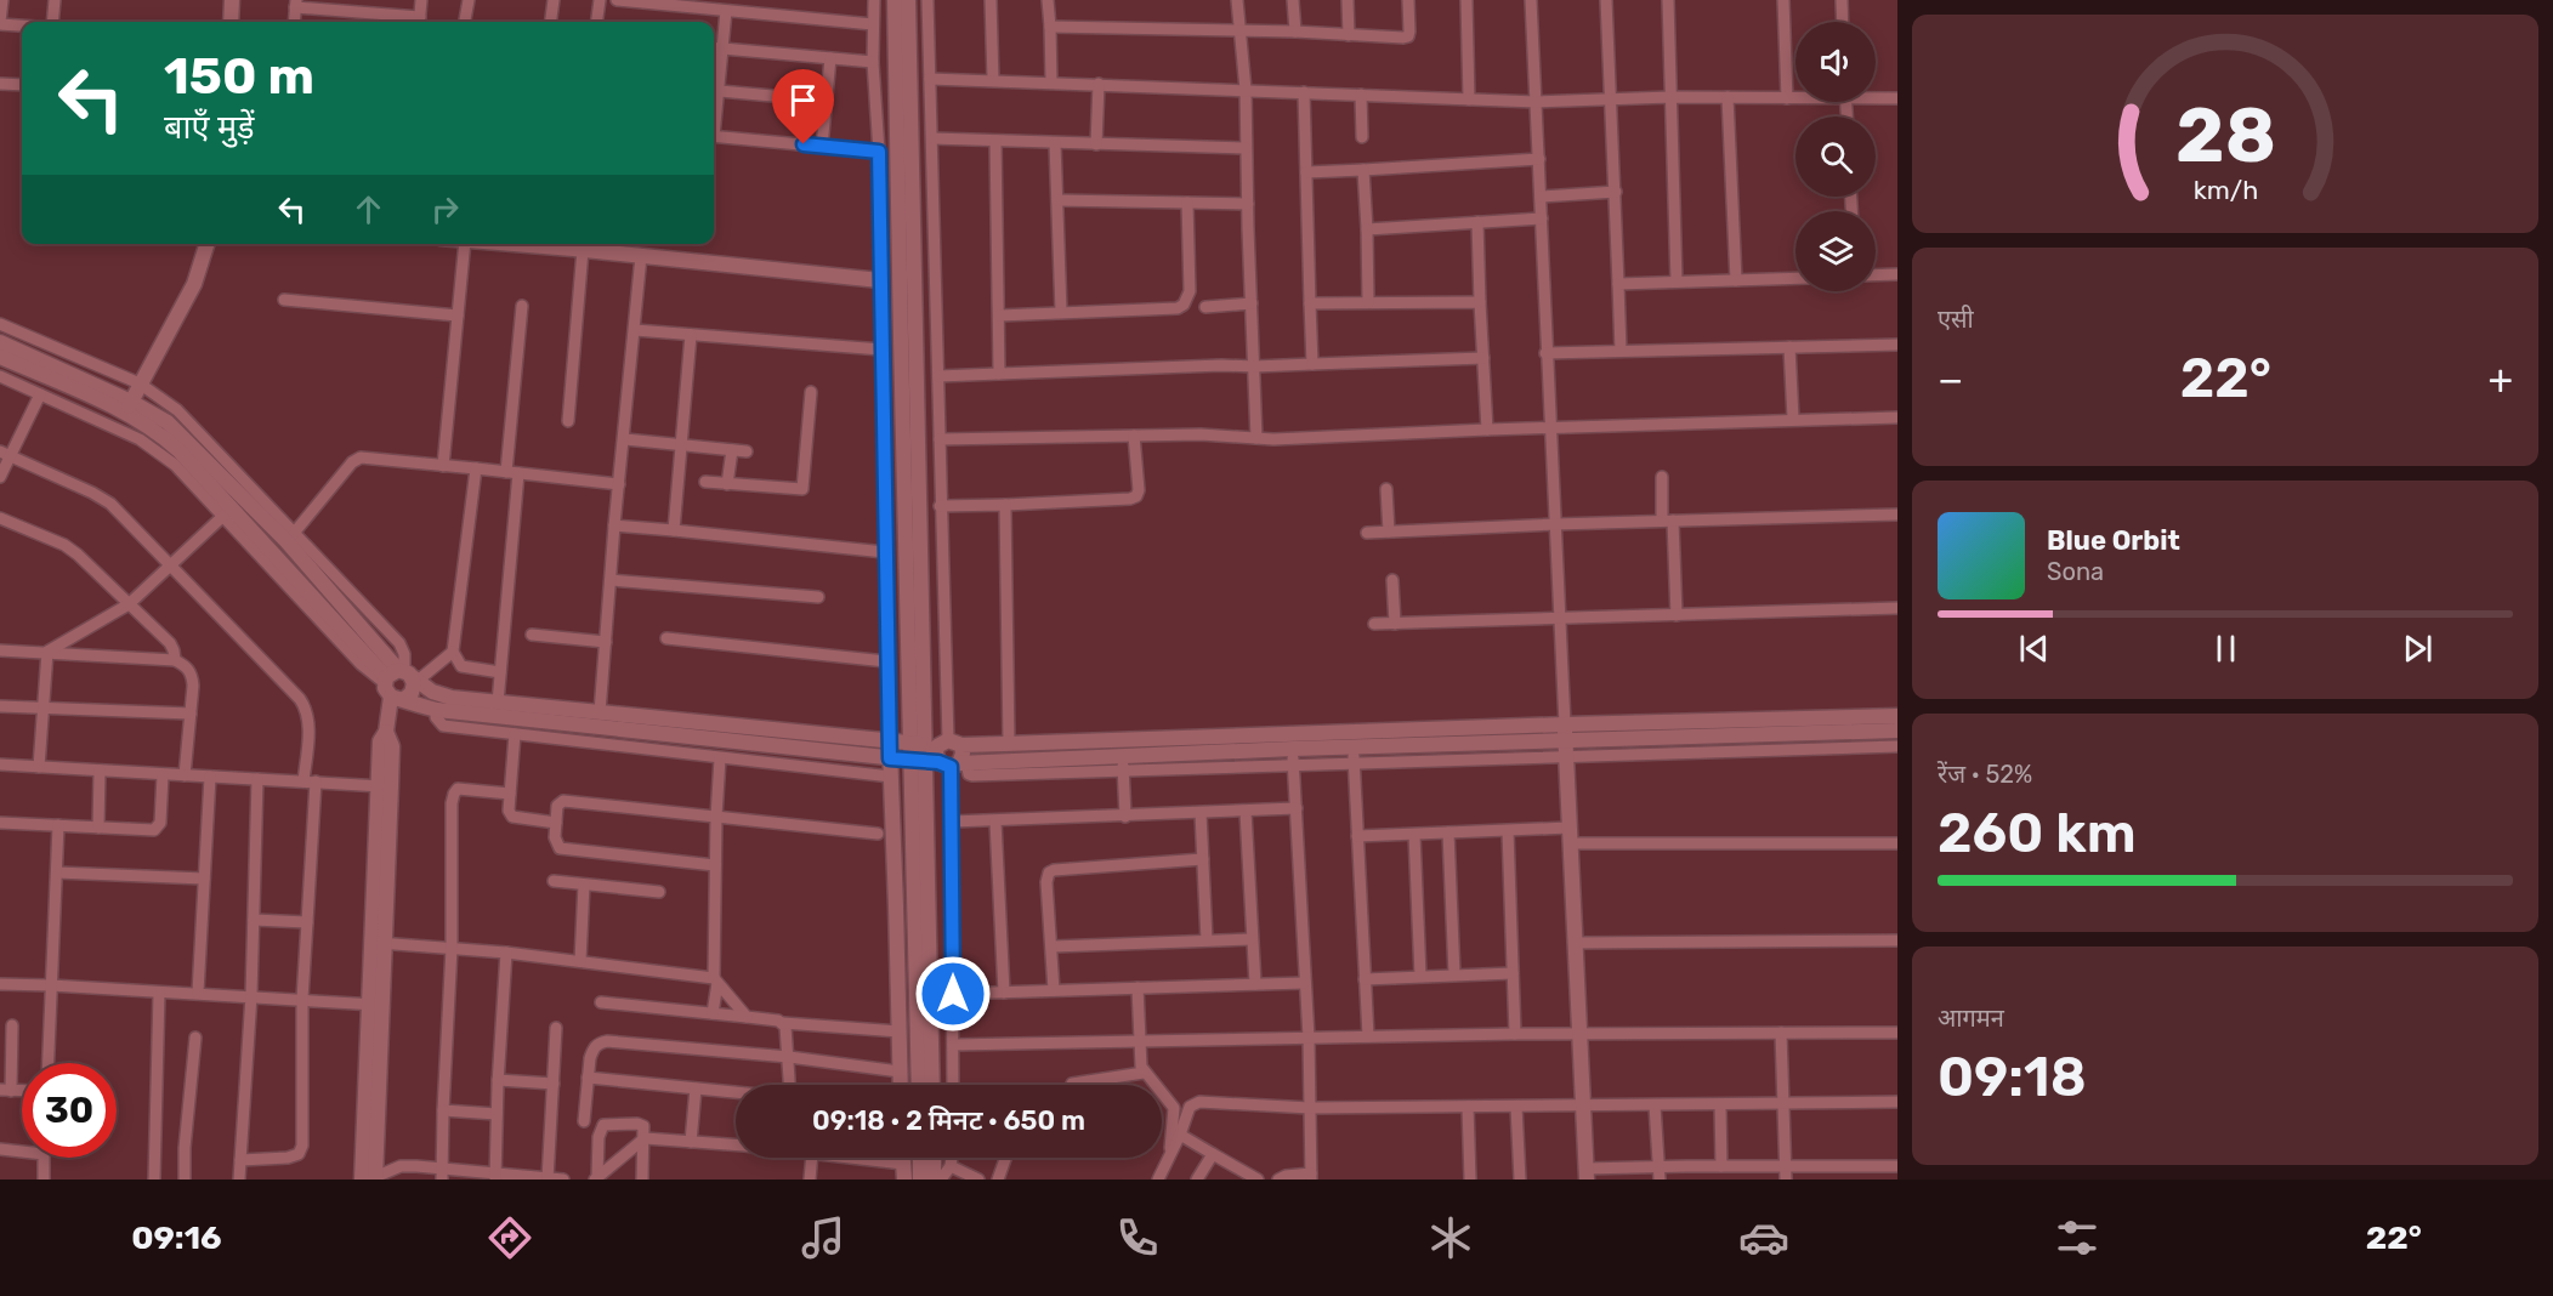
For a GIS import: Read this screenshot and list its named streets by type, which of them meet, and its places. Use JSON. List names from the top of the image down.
{
  "page": {
    "turn": ["150 m", "बाएँ मुड़ें"],
    "tile": [
      "एसी",
      ["रेंज · 52%", "260 km"],
      ["आगमन", "09:18"]
    ],
    "heat": ["−", "22°", "+"],
    "song": ["Blue Orbit", "Sona"],
    "limit": "30",
    "trip": "09:18 · 2 मिनट · 650 m",
    "tabs": ["09:16", "22°"],
    "gauge": ["28", "km/h"]
  }
}
